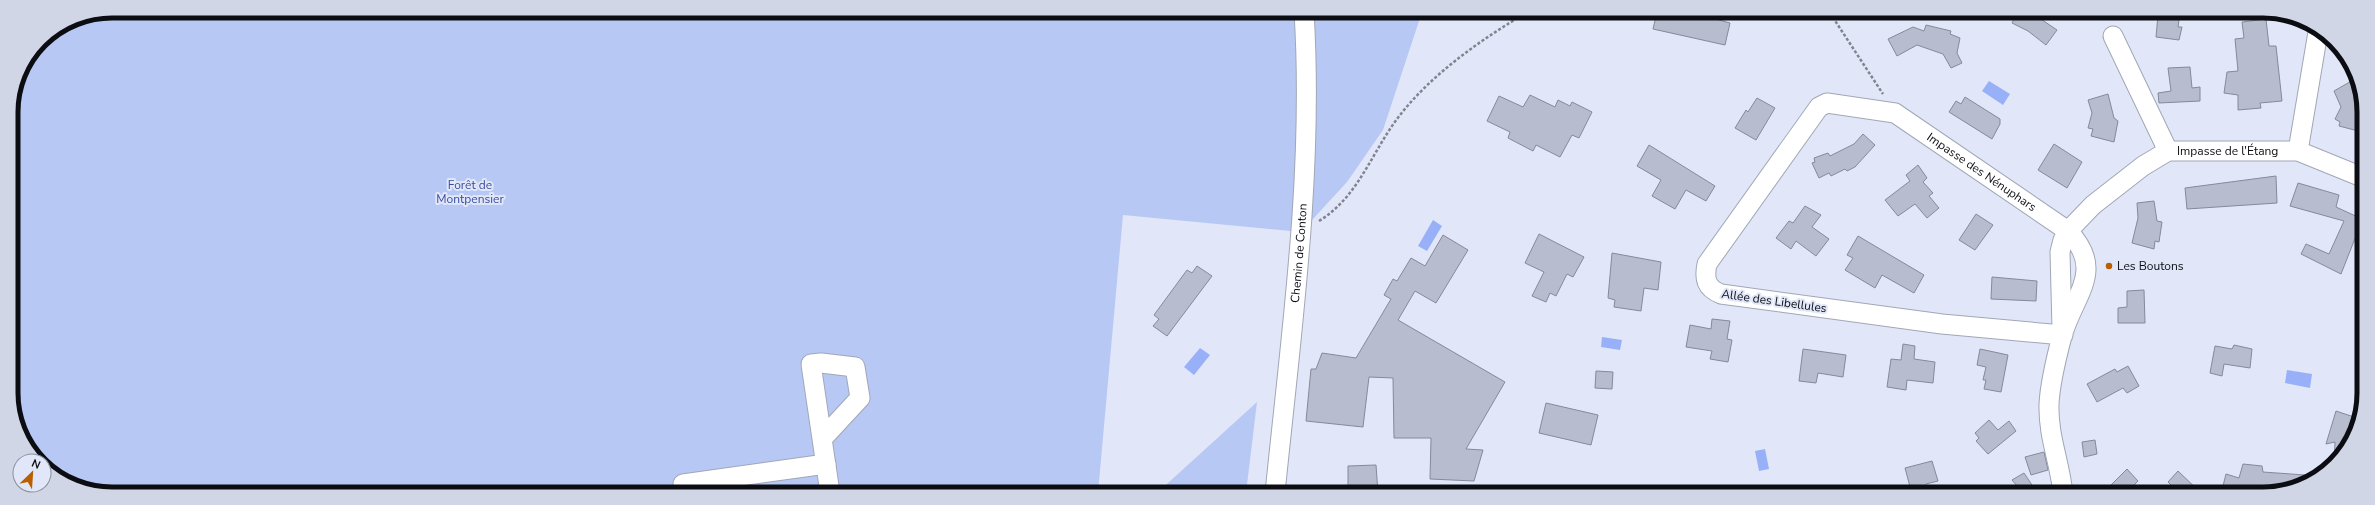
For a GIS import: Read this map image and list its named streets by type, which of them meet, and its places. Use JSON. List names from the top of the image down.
{
  "streets": {
    "street": [
      "Impasse de l'Étang",
      "Impasse des Nénuphars",
      "Chemin de Conton",
      "Allée des Libellules"
    ]
  },
  "crossings": [
    ["Impasse de l'Étang", "Impasse des Nénuphars"],
    ["Impasse de l'Étang", "Allée des Libellules"],
    ["Impasse des Nénuphars", "Allée des Libellules"]
  ],
  "parks": ["Forêt de Montpensier"],
  "places": ["Les Boutons"],
  "north": "top right"
}
